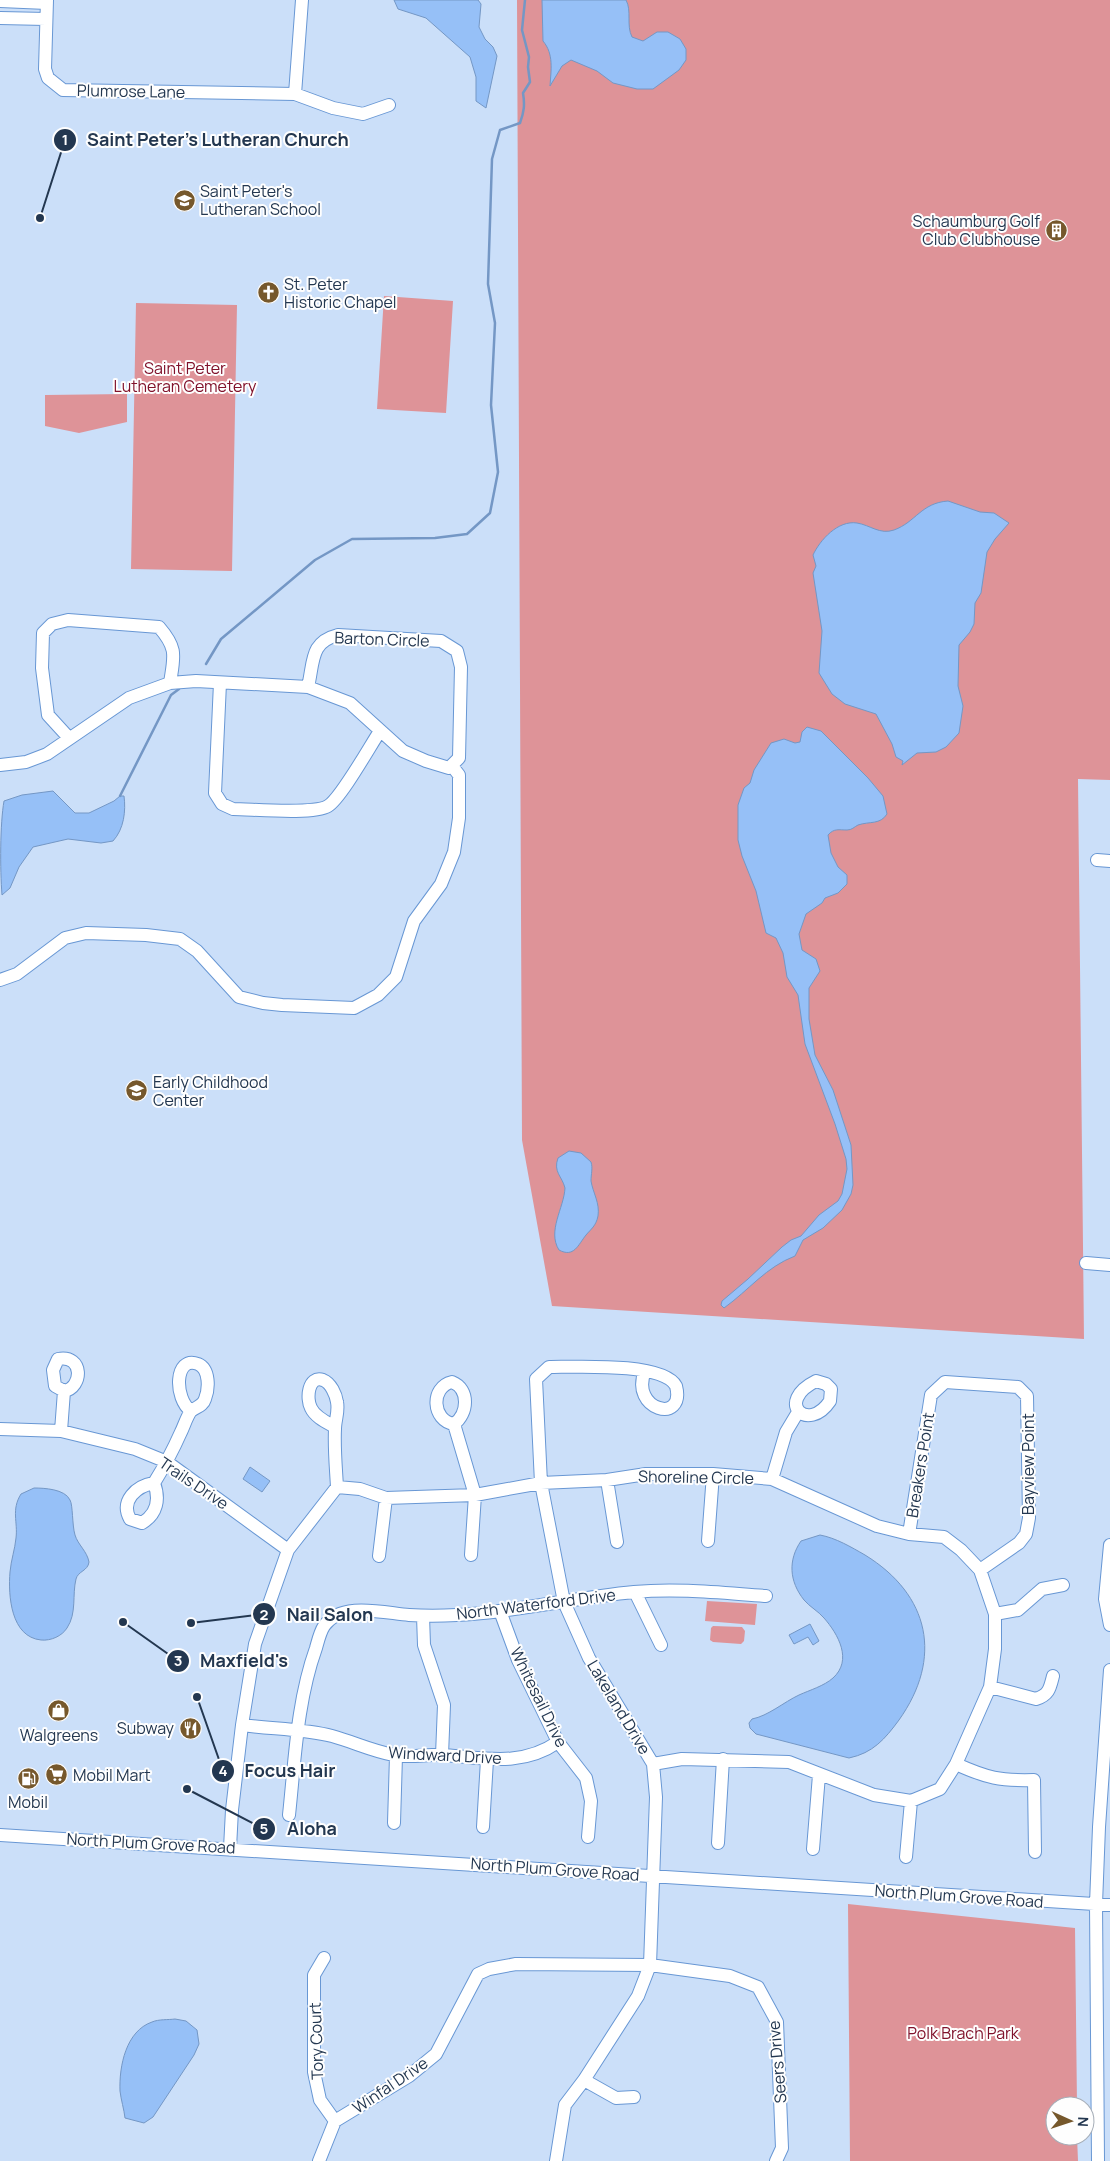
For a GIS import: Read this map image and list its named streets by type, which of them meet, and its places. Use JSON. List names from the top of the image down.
{
  "streets": {
    "street": [
      "Plumrose Lane",
      "Barton Circle",
      "Bayview Point",
      "Breakers Point",
      "Shoreline Circle",
      "Trails Drive",
      "North Waterford Drive",
      "Whitesail Drive",
      "Lakeland Drive",
      "Windward Drive",
      "North Plum Grove Road",
      "Tory Court",
      "Seers Drive",
      "Winfal Drive"
    ]
  },
  "crossings": [
    ["Bayview Point", "Breakers Point"],
    ["Bayview Point", "Shoreline Circle"],
    ["Breakers Point", "Shoreline Circle"],
    ["Shoreline Circle", "Lakeland Drive"],
    ["North Waterford Drive", "Whitesail Drive"],
    ["North Waterford Drive", "Lakeland Drive"],
    ["North Waterford Drive", "Windward Drive"],
    ["Whitesail Drive", "Windward Drive"],
    ["Lakeland Drive", "North Plum Grove Road"],
    ["Lakeland Drive", "Seers Drive"],
    ["Lakeland Drive", "Winfal Drive"],
    ["Tory Court", "Winfal Drive"],
    ["Seers Drive", "Winfal Drive"]
  ],
  "parks": ["Saint Peter Lutheran Cemetery", "Polk Brach Park"],
  "places": {
    "school or university": ["Saint Peter's Lutheran School", "Early Childhood Center"],
    "other": [
      "Saint Peter's Lutheran Church",
      "Maxfield's",
      "Nail Salon",
      "Focus Hair",
      "Aloha"
    ],
    "building": ["Schaumburg Golf Club Clubhouse"],
    "church": ["St. Peter Historic Chapel"],
    "shop": ["Walgreens"],
    "restaurant": ["Subway"],
    "supermarket": ["Mobil Mart"],
    "fuel station": ["Mobil"]
  },
  "north": "right"
}
